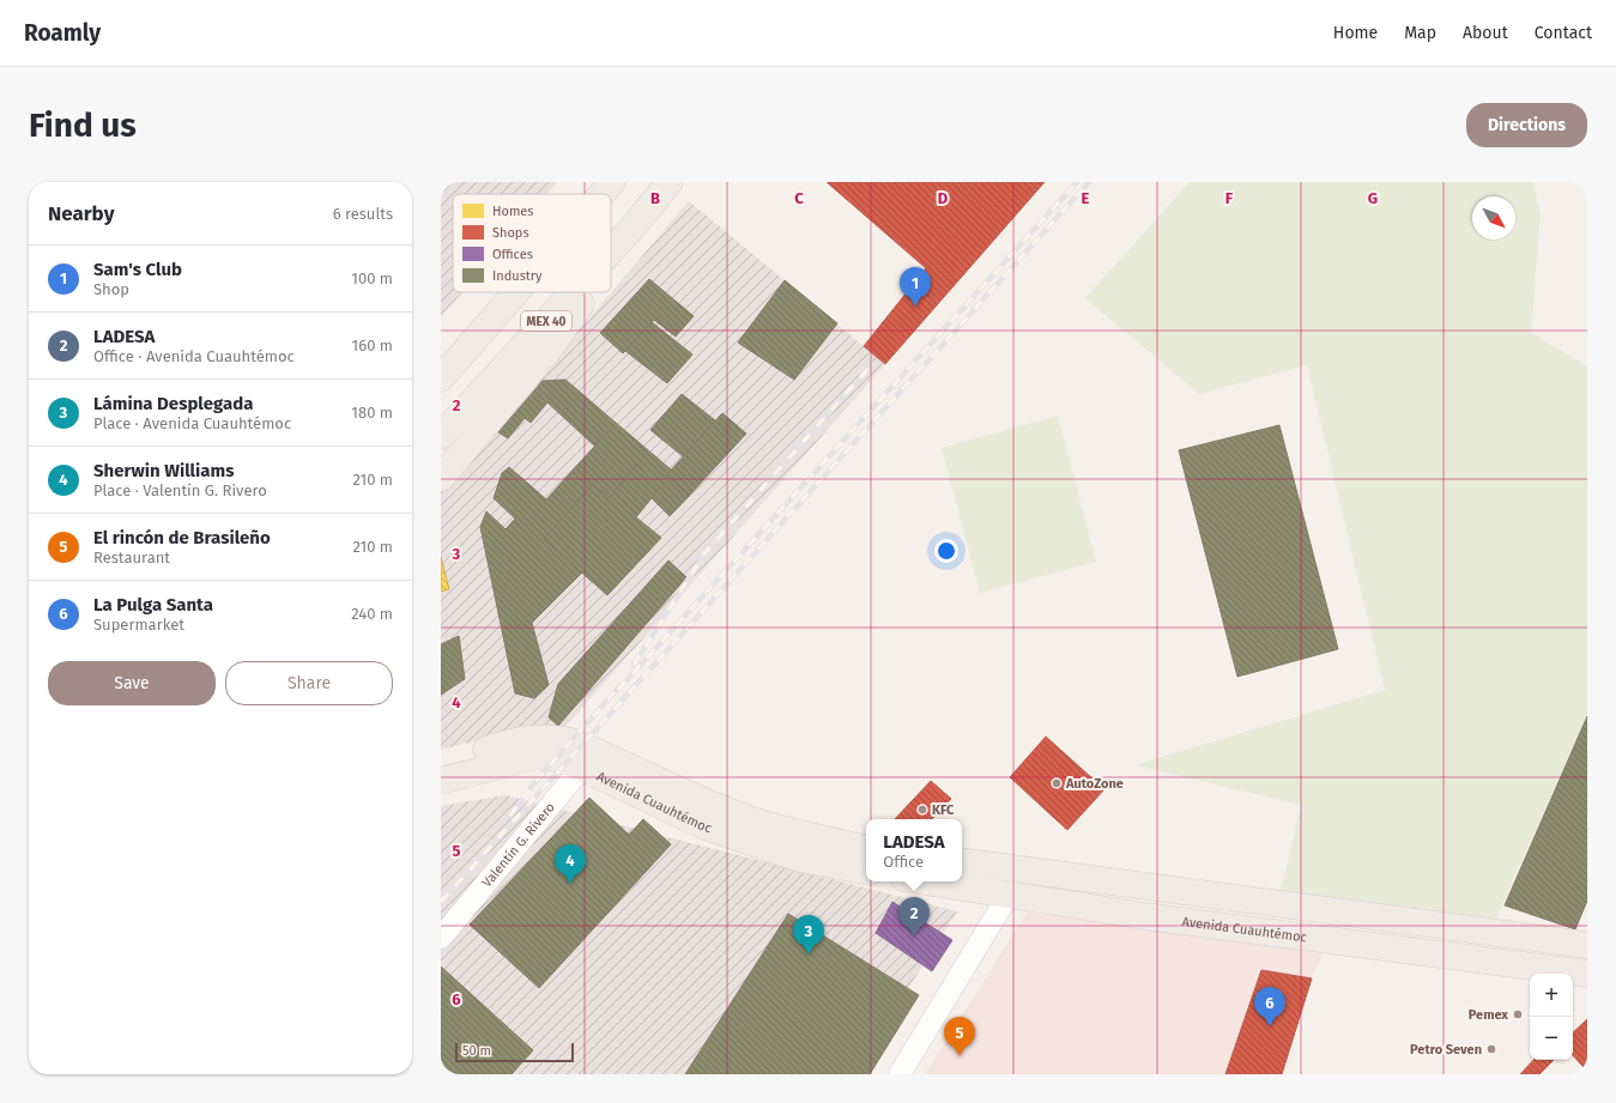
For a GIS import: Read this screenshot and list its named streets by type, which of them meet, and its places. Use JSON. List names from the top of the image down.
{
  "streets": {
    "main road": ["MEX 40", "Avenida Cuauhtémoc"],
    "street": ["Valentín G. Rivero"]
  },
  "crossings": [
    ["Avenida Cuauhtémoc", "Valentín G. Rivero"]
  ],
  "places": [
    "AutoZone",
    "KFC",
    "Pemex",
    "Petro Seven"
  ],
  "legend": [
    "Homes",
    "Shops",
    "Offices",
    "Industry"
  ],
  "scale_bar": "50 m",
  "north": "bottom right",
  "page": {
    "header": "Roamly",
    "nav": [
      "Home",
      "Map",
      "About",
      "Contact"
    ],
    "buttons": [
      "Directions",
      ["Save", "Share"]
    ],
    "title": "Find us",
    "heading": ["Nearby", "6 results"],
    "list": [
      {
        "mark": "1",
        "name": "Sam's Club",
        "note": "Shop",
        "value": "100 m"
      },
      {
        "mark": "2",
        "name": "LADESA",
        "note": "Office · Avenida Cuauhtémoc",
        "value": "160 m"
      },
      {
        "mark": "3",
        "name": "Lámina Desplegada",
        "note": "Place · Avenida Cuauhtémoc",
        "value": "180 m"
      },
      {
        "mark": "4",
        "name": "Sherwin Williams",
        "note": "Place · Valentín G. Rivero",
        "value": "210 m"
      },
      {
        "mark": "5",
        "name": "El rincón de Brasileño",
        "note": "Restaurant",
        "value": "210 m"
      },
      {
        "mark": "6",
        "name": "La Pulga Santa",
        "note": "Supermarket",
        "value": "240 m"
      }
    ],
    "pins": [
      "1",
      "4",
      "2",
      "3",
      "6",
      "5"
    ],
    "popup": ["LADESA", "Office"],
    "map_buttons": ["+", "−"],
    "scale": "50 m"
  },
  "grid": {
    "columns": [
      "B",
      "C",
      "D",
      "E",
      "F",
      "G"
    ],
    "rows": [
      "2",
      "3",
      "4",
      "5",
      "6"
    ]
  }
}
